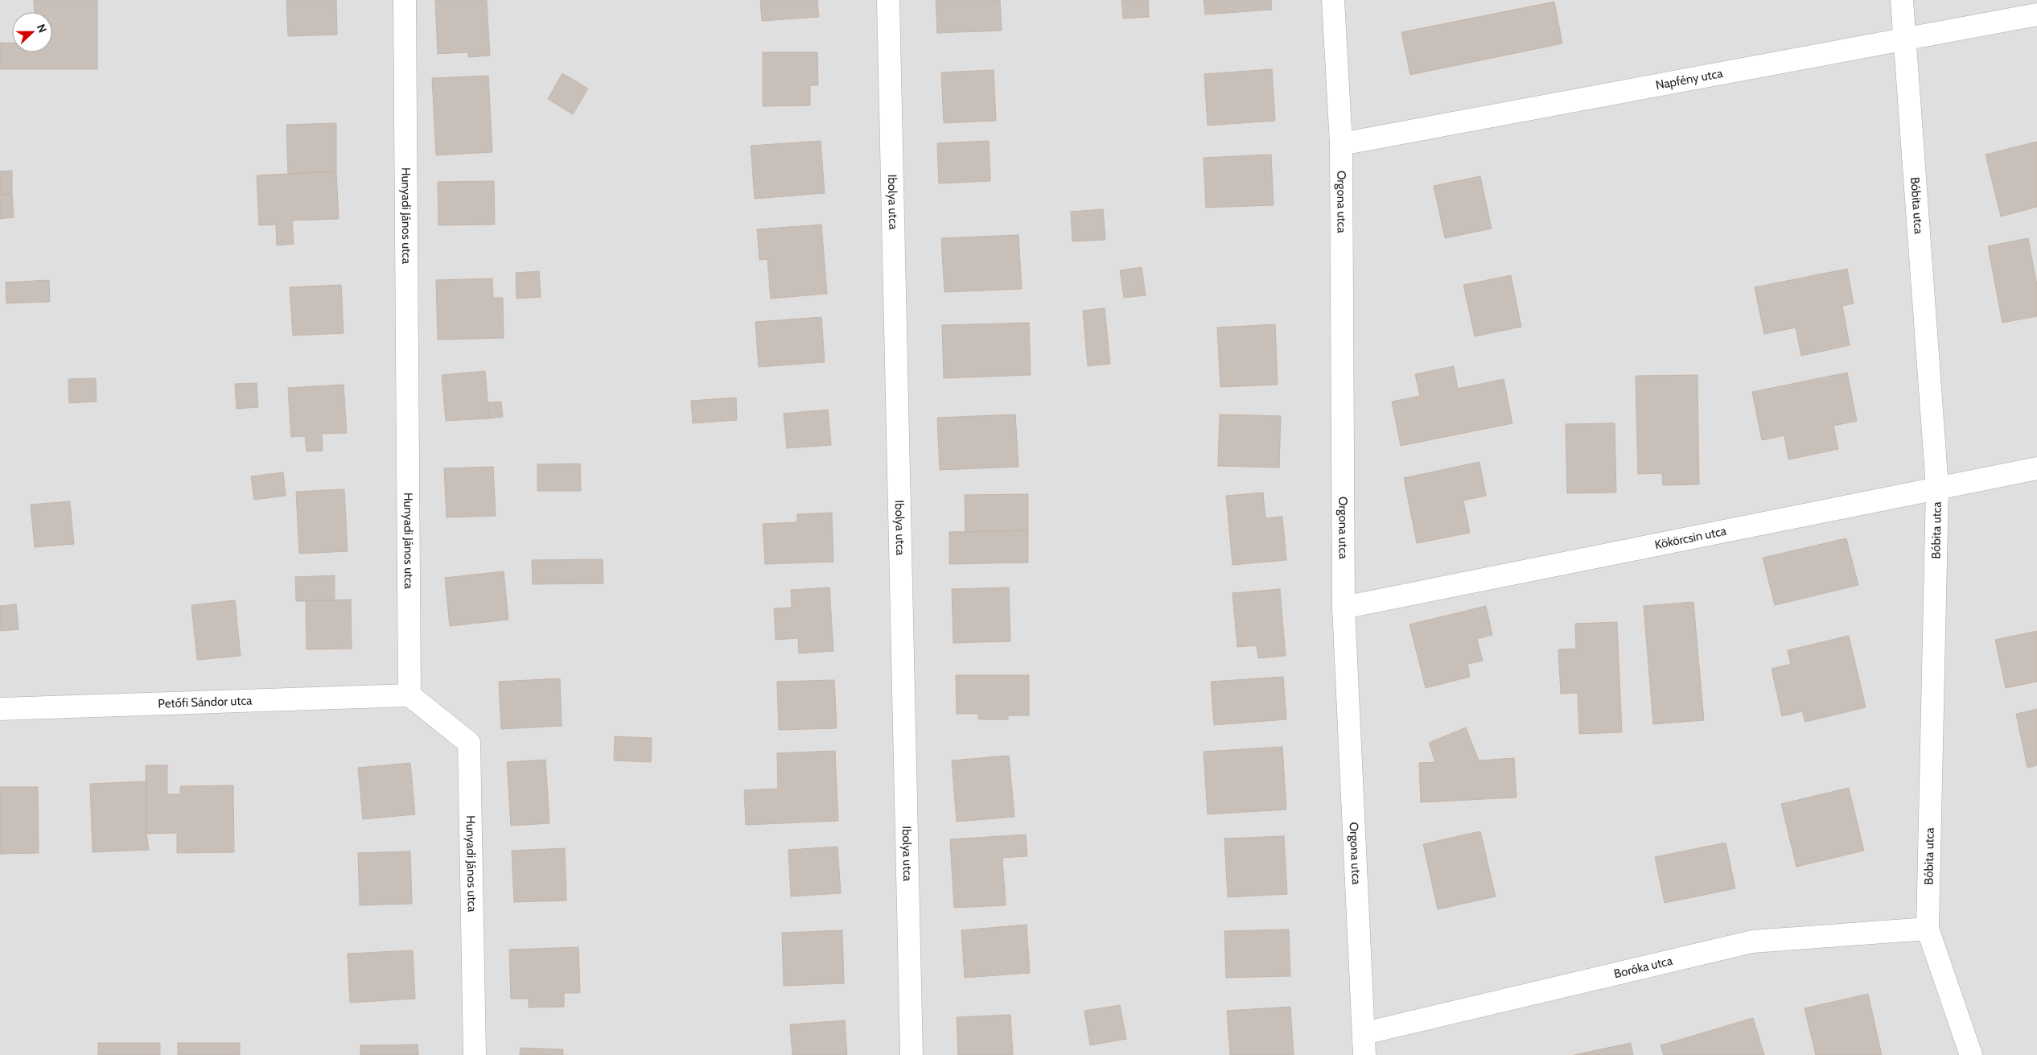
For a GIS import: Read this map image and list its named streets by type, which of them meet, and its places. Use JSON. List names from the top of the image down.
{
  "streets": {
    "street": [
      "Napfény utca",
      "Ibolya utca",
      "Orgona utca",
      "Bóbita utca",
      "Hunyadi János utca",
      "Kökörcsin utca",
      "Petőfi Sándor utca",
      "Boróka utca"
    ]
  },
  "crossings": [
    ["Napfény utca", "Orgona utca"],
    ["Napfény utca", "Bóbita utca"],
    ["Orgona utca", "Kökörcsin utca"],
    ["Orgona utca", "Boróka utca"],
    ["Bóbita utca", "Kökörcsin utca"],
    ["Bóbita utca", "Boróka utca"],
    ["Hunyadi János utca", "Petőfi Sándor utca"]
  ],
  "north": "right"
}
